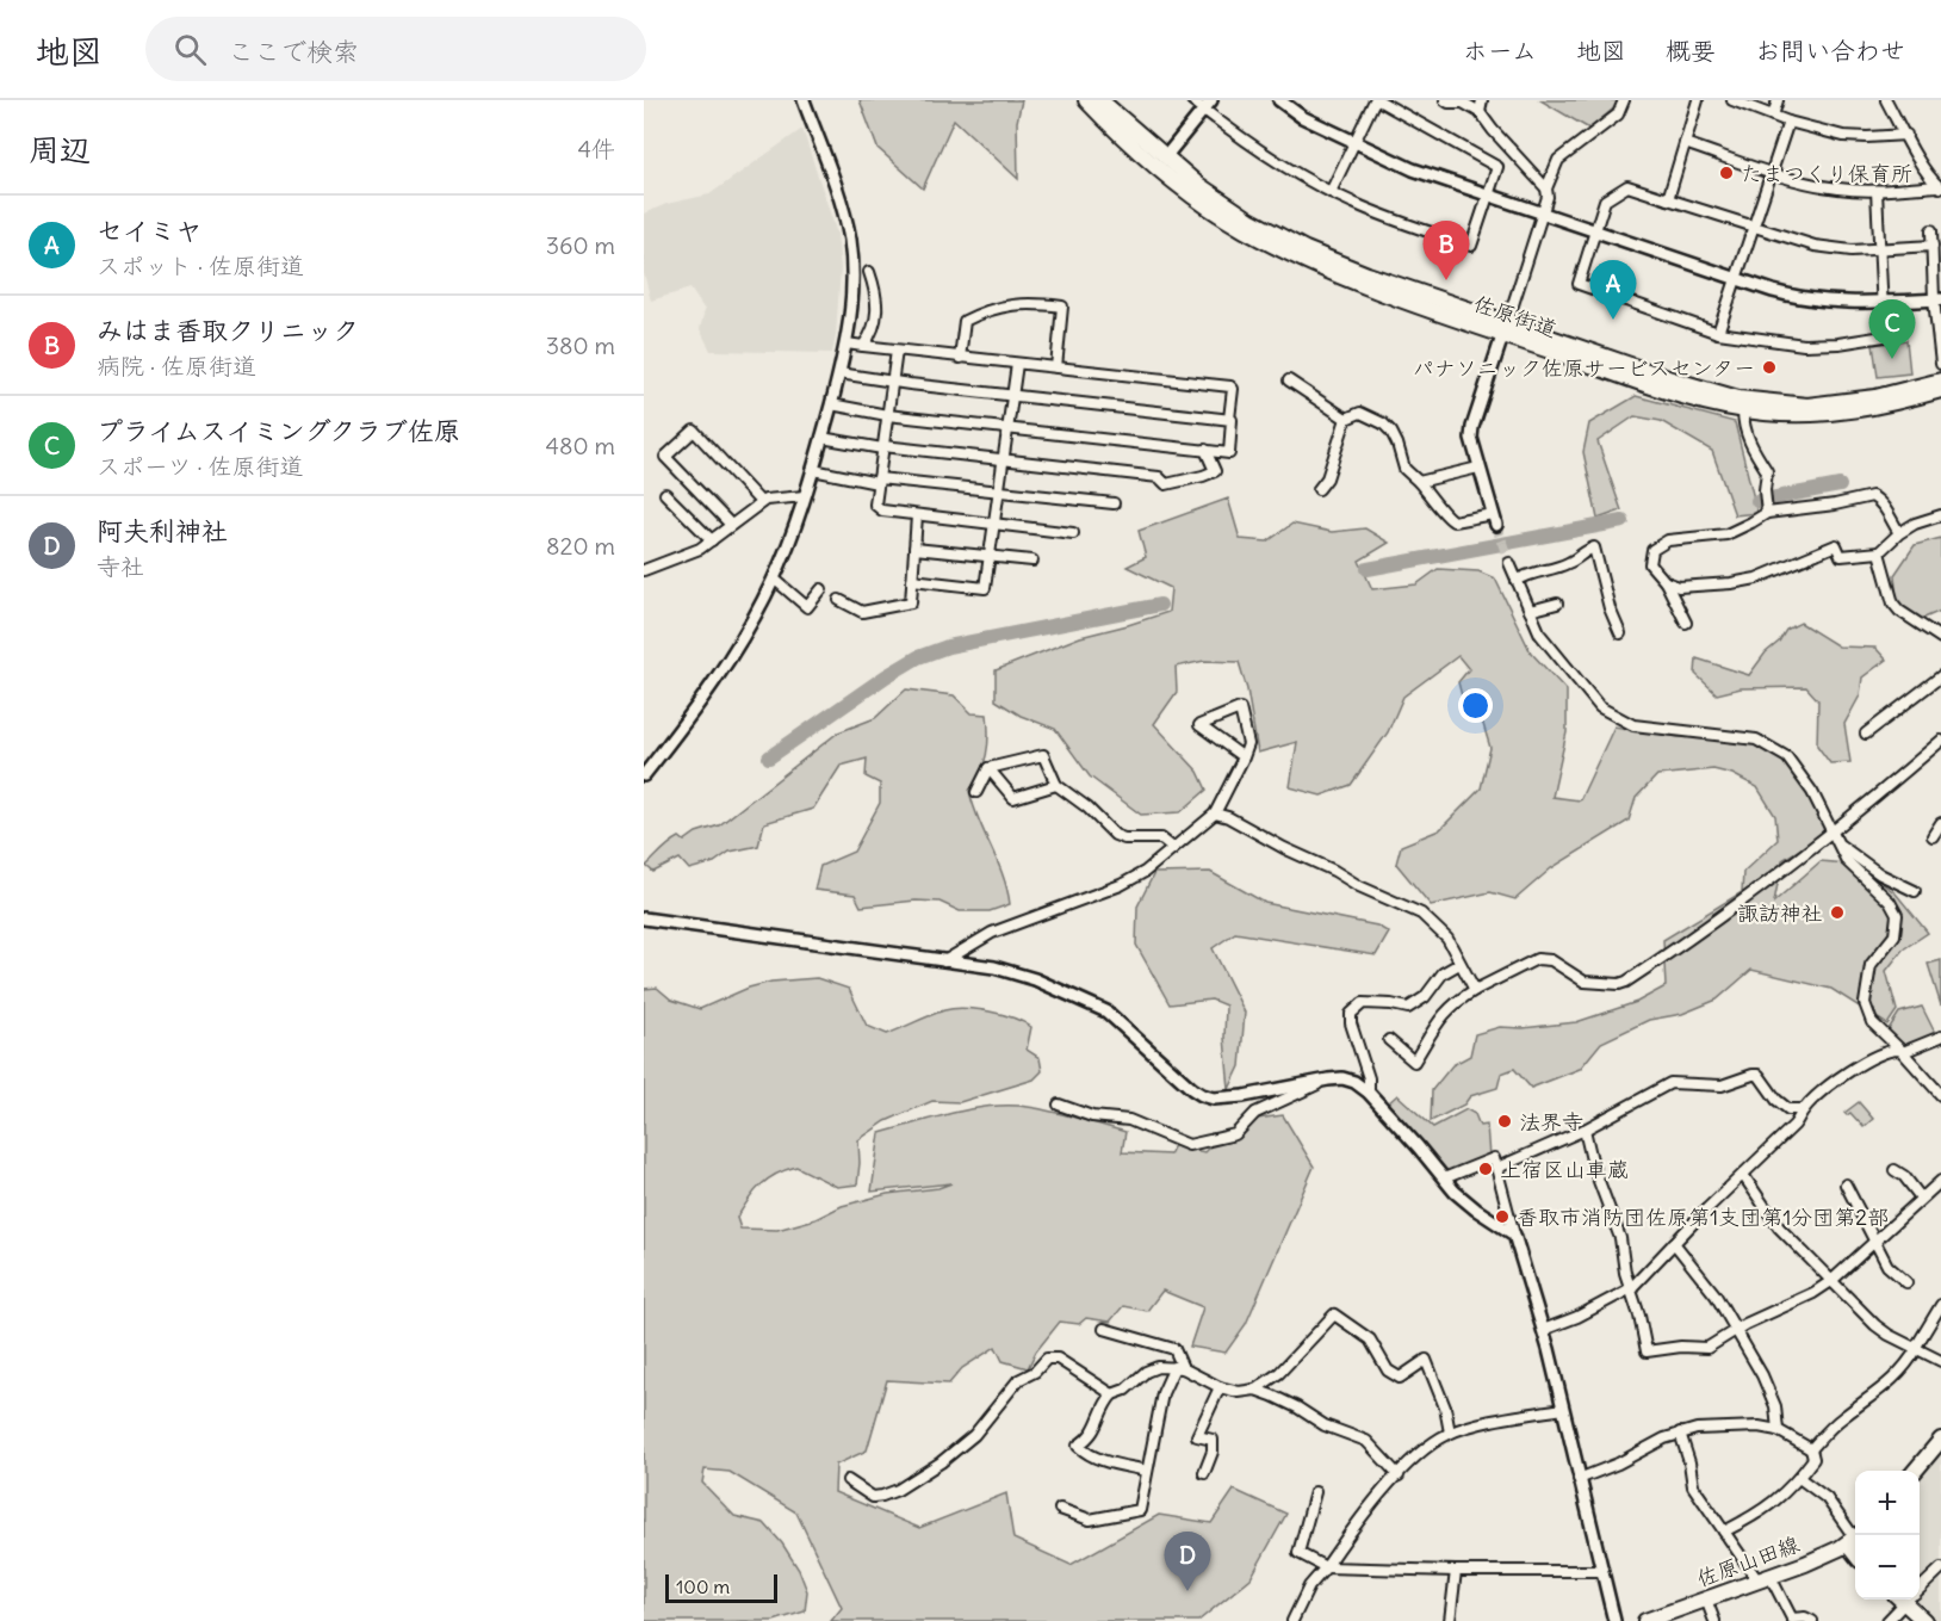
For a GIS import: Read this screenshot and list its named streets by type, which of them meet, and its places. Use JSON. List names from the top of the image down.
{
  "streets": {
    "main road": ["佐原街道", "佐原山田線"]
  },
  "places": [
    "たまつくり保育所",
    "パナソニック佐原サービスセンター",
    "諏訪神社",
    "法界寺",
    "上宿区山車蔵",
    "香取市消防団佐原第1支団第1分団第2部"
  ],
  "scale_bar": "100 m",
  "page": {
    "header": "地図",
    "search": "ここで検索",
    "nav": [
      "ホーム",
      "地図",
      "概要",
      "お問い合わせ"
    ],
    "heading": ["周辺", "4件"],
    "list": [
      {
        "mark": "A",
        "name": "セイミヤ",
        "note": "スポット · 佐原街道",
        "value": "360 m"
      },
      {
        "mark": "B",
        "name": "みはま香取クリニック",
        "note": "病院 · 佐原街道",
        "value": "380 m"
      },
      {
        "mark": "C",
        "name": "プライムスイミングクラブ佐原",
        "note": "スポーツ · 佐原街道",
        "value": "480 m"
      },
      {
        "mark": "D",
        "name": "阿夫利神社",
        "note": "寺社",
        "value": "820 m"
      }
    ],
    "pins": [
      "B",
      "A",
      "C",
      "D"
    ],
    "map_buttons": ["+", "−"],
    "scale": "100 m"
  }
}
